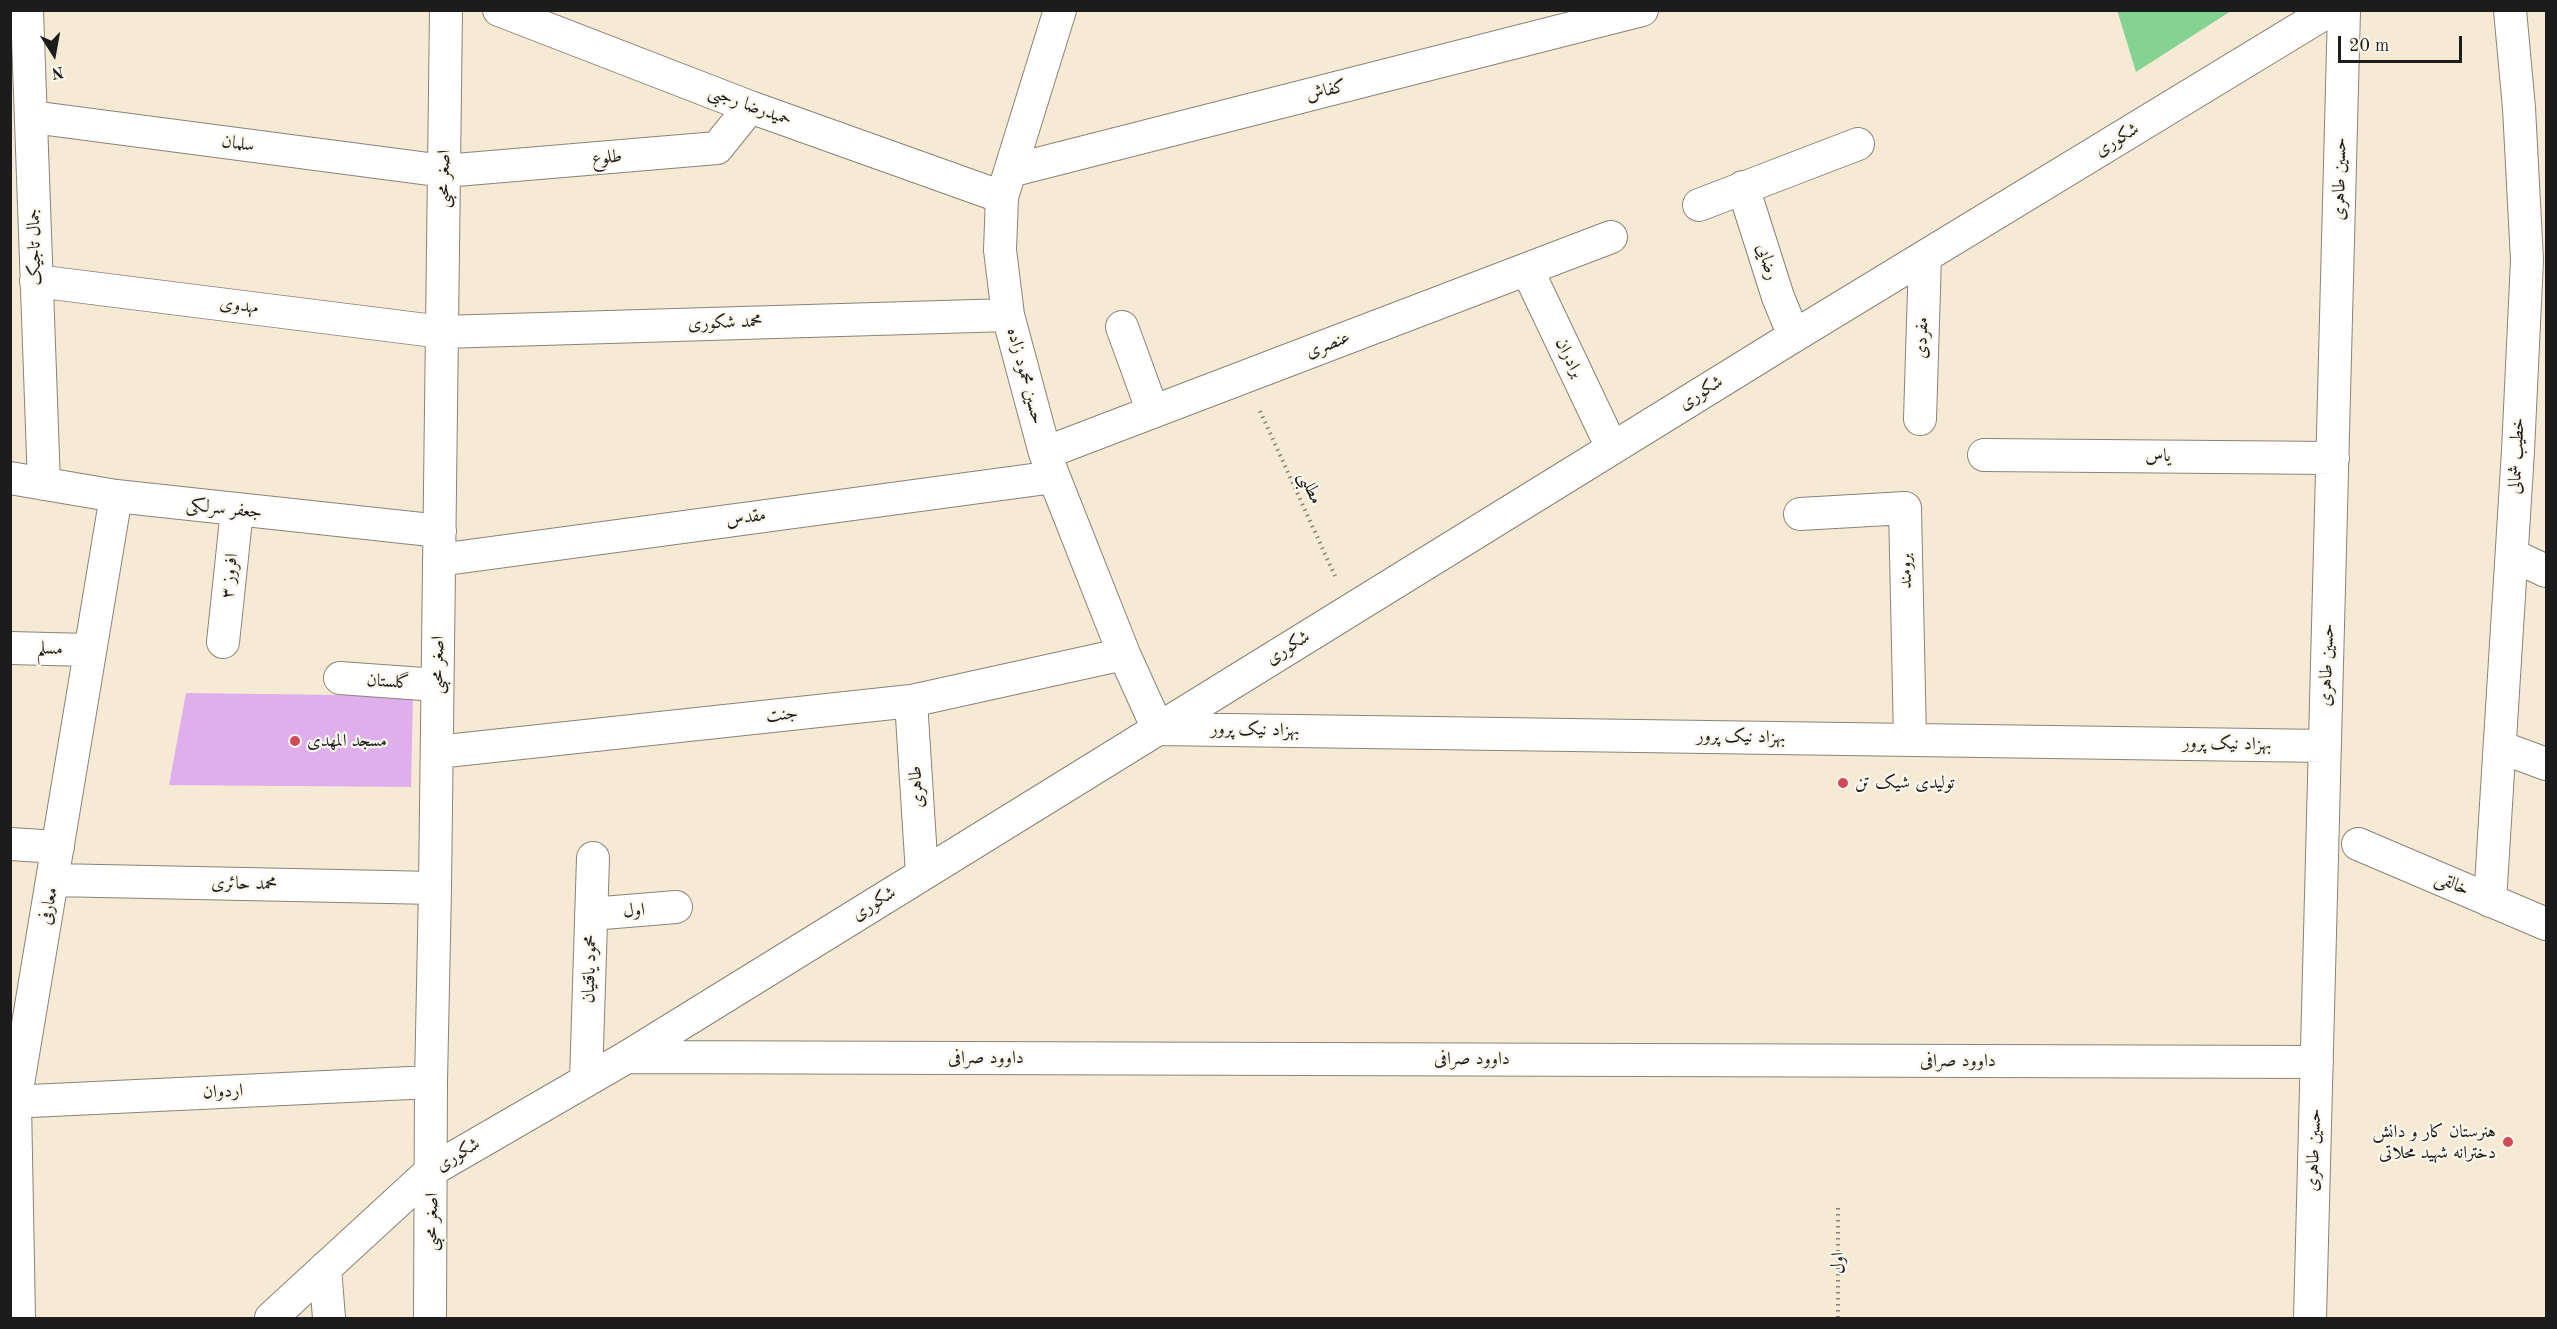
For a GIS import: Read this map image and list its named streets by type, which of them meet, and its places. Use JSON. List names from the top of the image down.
{
  "streets": {
    "street": [
      "کفاش",
      "حمیدرضا رجبی",
      "شکوری",
      "سلمان",
      "طلوع",
      "اصغر محبی",
      "حسین طاهری",
      "جمال تاجیک",
      "رضایی",
      "مهدوی",
      "محمد شکوری",
      "مفردی",
      "عنصری",
      "برادران",
      "حسین محمود زاده",
      "یاس",
      "خطیب شمالی",
      "جعفر سرلکی",
      "مقدس",
      "برومند",
      "افروز ۳",
      "مسلم",
      "گلستان",
      "جنت",
      "بهزاد نیک پرور",
      "طاهری",
      "محمد حائری",
      "خالقی",
      "معارفی",
      "اول",
      "محمود یاقتیان",
      "داوود صرافی",
      "اردوان"
    ],
    "path": ["مطلبی"]
  },
  "crossings": [
    ["کفاش", "حمیدرضا رجبی"],
    ["کفاش", "حسین محمود زاده"],
    ["حمیدرضا رجبی", "طلوع"],
    ["حمیدرضا رجبی", "حسین محمود زاده"],
    ["شکوری", "اصغر محبی"],
    ["شکوری", "رضایی"],
    ["شکوری", "مفردی"],
    ["شکوری", "برادران"],
    ["شکوری", "حسین محمود زاده"],
    ["شکوری", "مطلبی"],
    ["شکوری", "بهزاد نیک پرور"],
    ["شکوری", "طاهری"],
    ["شکوری", "محمود یاقتیان"],
    ["شکوری", "داوود صرافی"],
    ["سلمان", "طلوع"],
    ["سلمان", "اصغر محبی"],
    ["سلمان", "جمال تاجیک"],
    ["طلوع", "اصغر محبی"],
    ["اصغر محبی", "مهدوی"],
    ["اصغر محبی", "محمد شکوری"],
    ["اصغر محبی", "جعفر سرلکی"],
    ["اصغر محبی", "مقدس"],
    ["اصغر محبی", "گلستان"],
    ["اصغر محبی", "جنت"],
    ["اصغر محبی", "محمد حائری"],
    ["اصغر محبی", "اردوان"],
    ["حسین طاهری", "یاس"],
    ["حسین طاهری", "بهزاد نیک پرور"],
    ["حسین طاهری", "داوود صرافی"],
    ["جمال تاجیک", "مهدوی"],
    ["جمال تاجیک", "جعفر سرلکی"],
    ["مهدوی", "محمد شکوری"],
    ["محمد شکوری", "حسین محمود زاده"],
    ["عنصری", "برادران"],
    ["عنصری", "حسین محمود زاده"],
    ["عنصری", "مطلبی"],
    ["عنصری", "مقدس"],
    ["حسین محمود زاده", "مقدس"],
    ["حسین محمود زاده", "جنت"],
    ["حسین محمود زاده", "بهزاد نیک پرور"],
    ["خطیب شمالی", "خالقی"],
    ["جعفر سرلکی", "مقدس"],
    ["جعفر سرلکی", "افروز ۳"],
    ["جعفر سرلکی", "معارفی"],
    ["برومند", "بهزاد نیک پرور"],
    ["مسلم", "معارفی"],
    ["جنت", "طاهری"],
    ["محمد حائری", "معارفی"],
    ["معارفی", "اردوان"],
    ["اول", "محمود یاقتیان"]
  ],
  "places": ["مسجد المهدی", "تولیدی شیک تن", "هنرستان کار و دانش دخترانه شهید محلاتی"],
  "scale_bar": "20 m",
  "north": "bottom"
}
